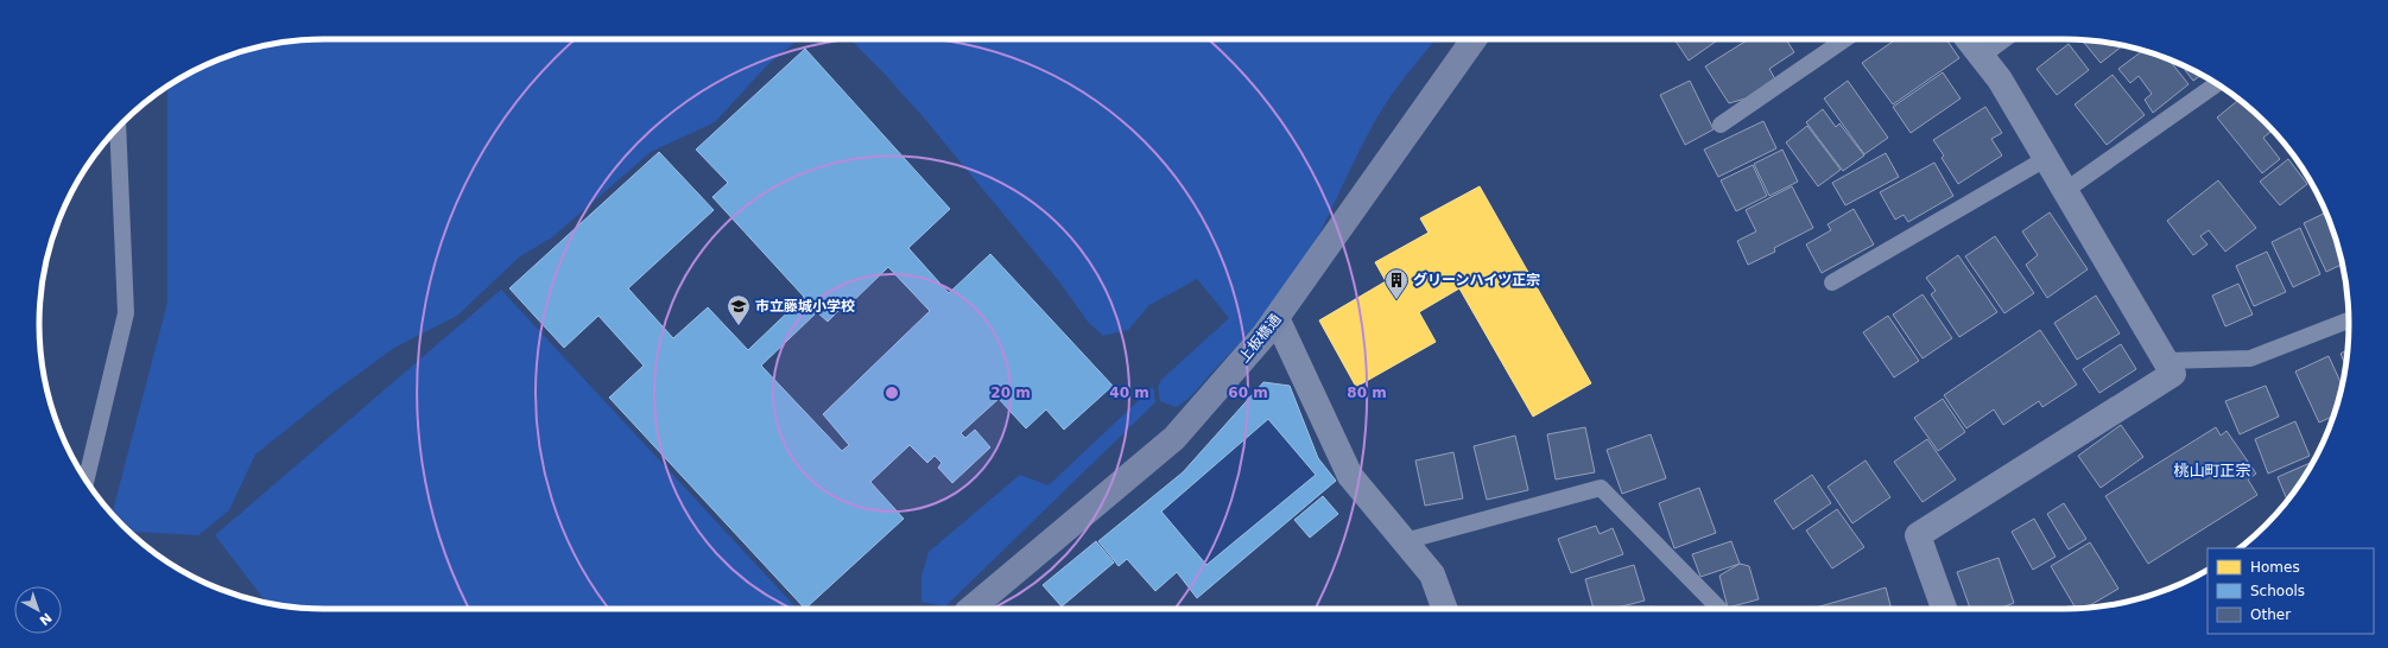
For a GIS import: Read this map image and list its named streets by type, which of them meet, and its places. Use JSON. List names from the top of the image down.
{
  "streets": {
    "street": ["上板橋通"]
  },
  "districts": ["桃山町正宗"],
  "places": {
    "building": ["グリーンハイツ正宗"],
    "school or university": ["市立藤城小学校"]
  },
  "legend": ["Homes", "Schools", "Other"],
  "north": "bottom right",
  "rings": [
    "20 m",
    "40 m",
    "60 m",
    "80 m"
  ]
}
